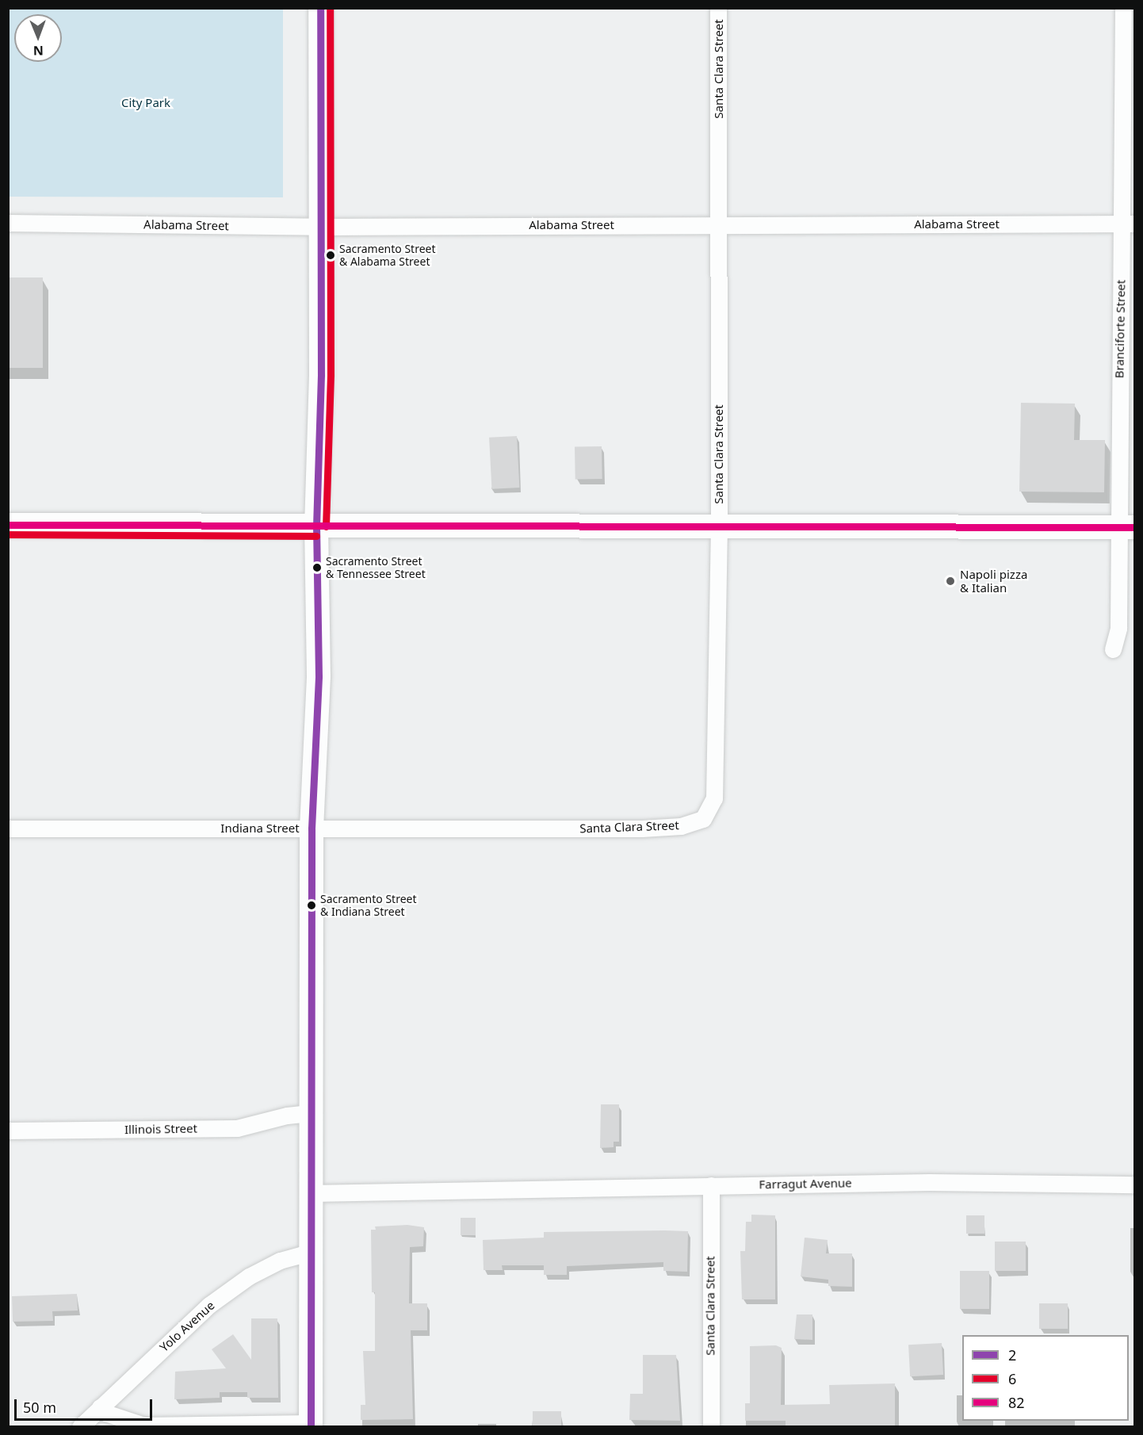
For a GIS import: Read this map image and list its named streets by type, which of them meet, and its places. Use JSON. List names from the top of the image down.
{
  "streets": {
    "street": [
      "Santa Clara Street",
      "Alabama Street",
      "Branciforte Street",
      "Indiana Street",
      "Illinois Street",
      "Farragut Avenue",
      "Yolo Avenue"
    ]
  },
  "crossings": [
    ["Santa Clara Street", "Alabama Street"],
    ["Santa Clara Street", "Indiana Street"],
    ["Santa Clara Street", "Farragut Avenue"],
    ["Alabama Street", "Branciforte Street"]
  ],
  "parks": ["City Park"],
  "places": [
    "Sacramento Street & Alabama Street",
    "Sacramento Street & Tennessee Street",
    "Napoli pizza & Italian",
    "Sacramento Street & Indiana Street"
  ],
  "lines": ["transit line 2", "transit line 6", "transit line 82"],
  "legend": ["2", "6", "82"],
  "scale_bar": "50 m",
  "north": "bottom"
}
